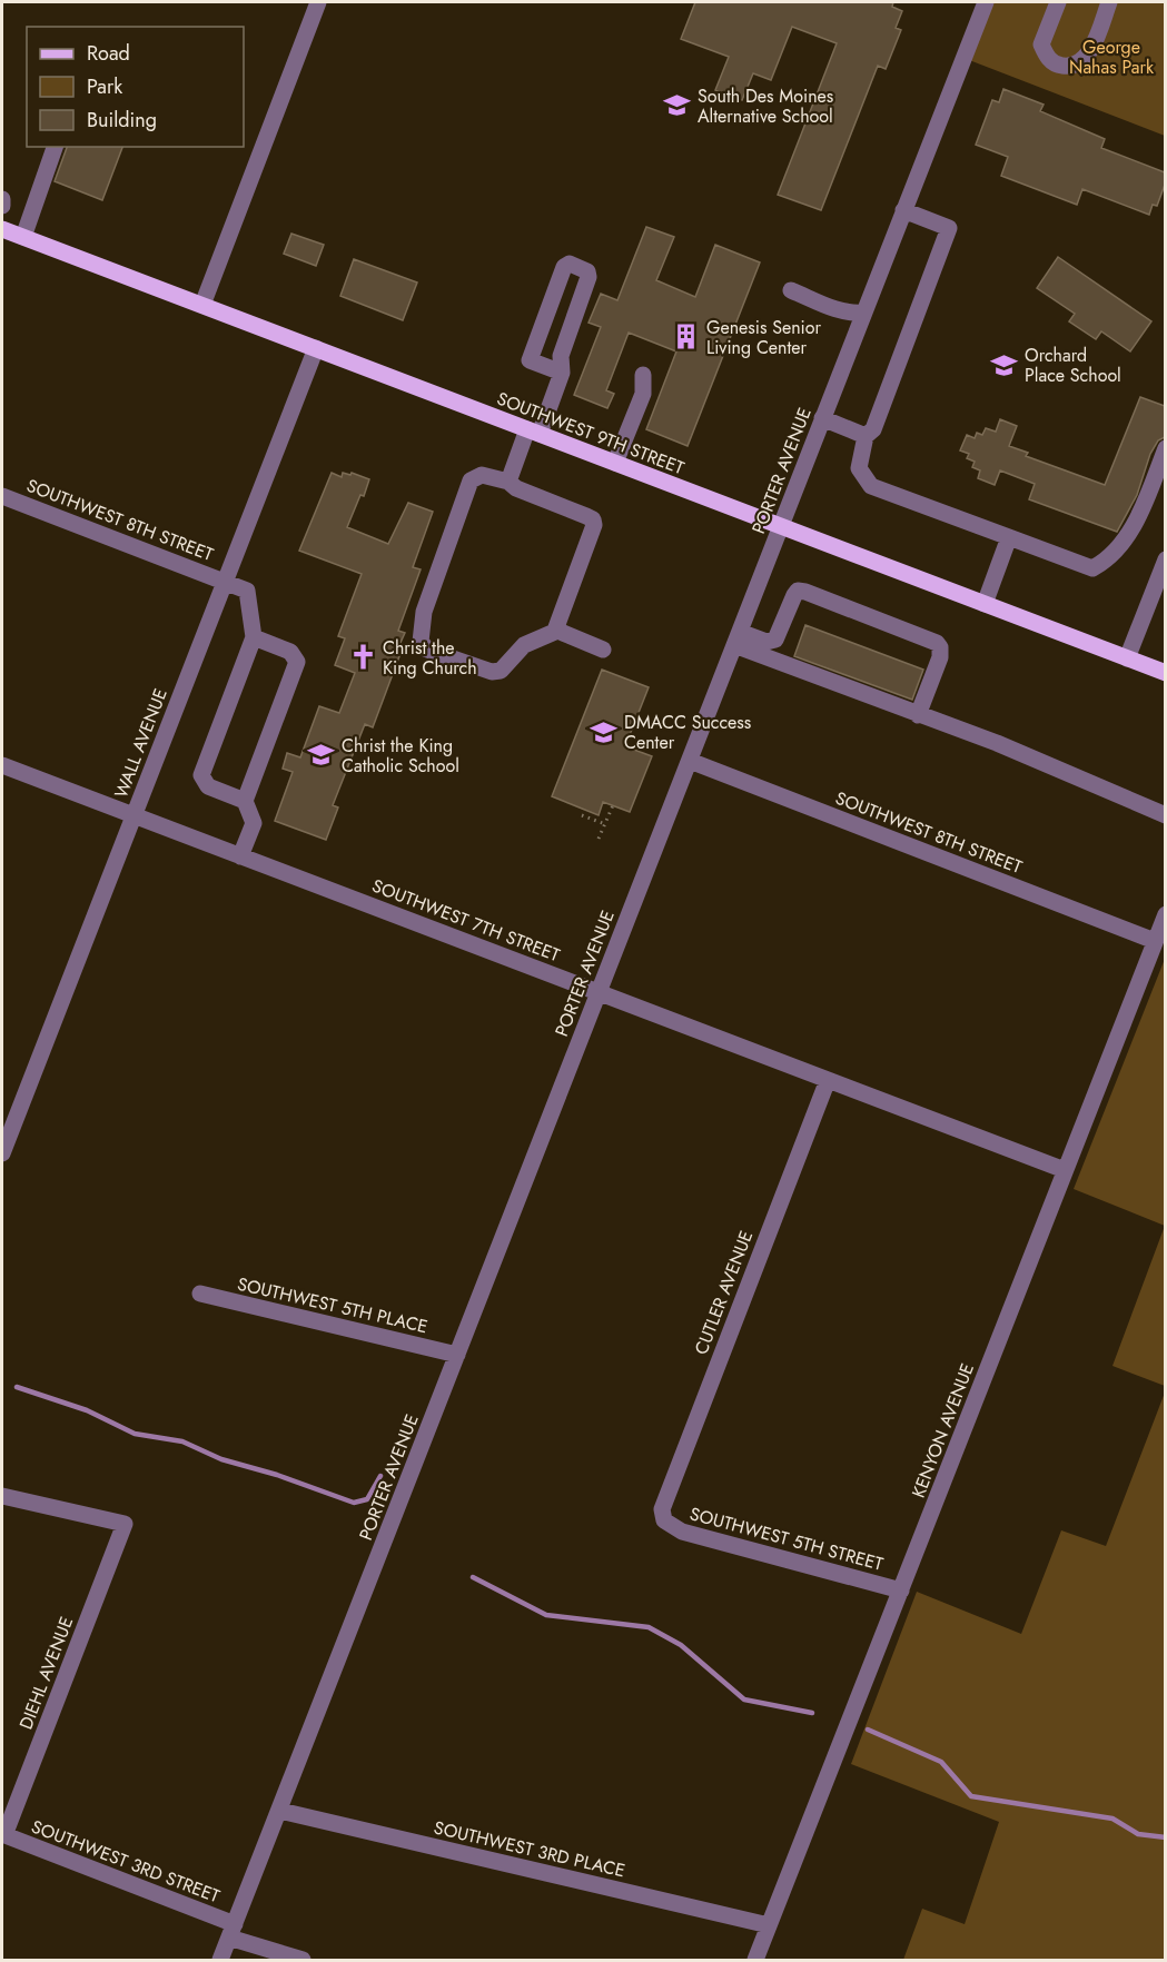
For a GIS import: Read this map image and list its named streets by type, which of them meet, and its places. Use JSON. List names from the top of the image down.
{
  "streets": {
    "main road": ["SOUTHWEST 9TH STREET"],
    "street": [
      "PORTER AVENUE",
      "SOUTHWEST 8TH STREET",
      "WALL AVENUE",
      "SOUTHWEST 7TH STREET",
      "CUTLER AVENUE",
      "SOUTHWEST 5TH PLACE",
      "KENYON AVENUE",
      "SOUTHWEST 5TH STREET",
      "DIEHL AVENUE",
      "SOUTHWEST 3RD PLACE",
      "SOUTHWEST 3RD STREET"
    ]
  },
  "crossings": [
    ["SOUTHWEST 9TH STREET", "PORTER AVENUE"],
    ["SOUTHWEST 9TH STREET", "WALL AVENUE"],
    ["PORTER AVENUE", "SOUTHWEST 8TH STREET"],
    ["PORTER AVENUE", "SOUTHWEST 7TH STREET"],
    ["PORTER AVENUE", "SOUTHWEST 5TH PLACE"],
    ["PORTER AVENUE", "SOUTHWEST 3RD PLACE"],
    ["PORTER AVENUE", "SOUTHWEST 3RD STREET"],
    ["SOUTHWEST 8TH STREET", "WALL AVENUE"],
    ["SOUTHWEST 8TH STREET", "KENYON AVENUE"],
    ["WALL AVENUE", "SOUTHWEST 7TH STREET"],
    ["SOUTHWEST 7TH STREET", "CUTLER AVENUE"],
    ["SOUTHWEST 7TH STREET", "KENYON AVENUE"],
    ["CUTLER AVENUE", "SOUTHWEST 5TH STREET"],
    ["KENYON AVENUE", "SOUTHWEST 5TH STREET"],
    ["KENYON AVENUE", "SOUTHWEST 3RD PLACE"],
    ["DIEHL AVENUE", "SOUTHWEST 3RD STREET"]
  ],
  "parks": ["George Nahas Park"],
  "places": {
    "school or university": [
      "South Des Moines Alternative School",
      "Orchard Place School",
      "DMACC Success Center",
      "Christ the King Catholic School"
    ],
    "building": ["Genesis Senior Living Center"],
    "church": ["Christ the King Church"]
  },
  "legend": ["Road", "Park", "Building"]
}
